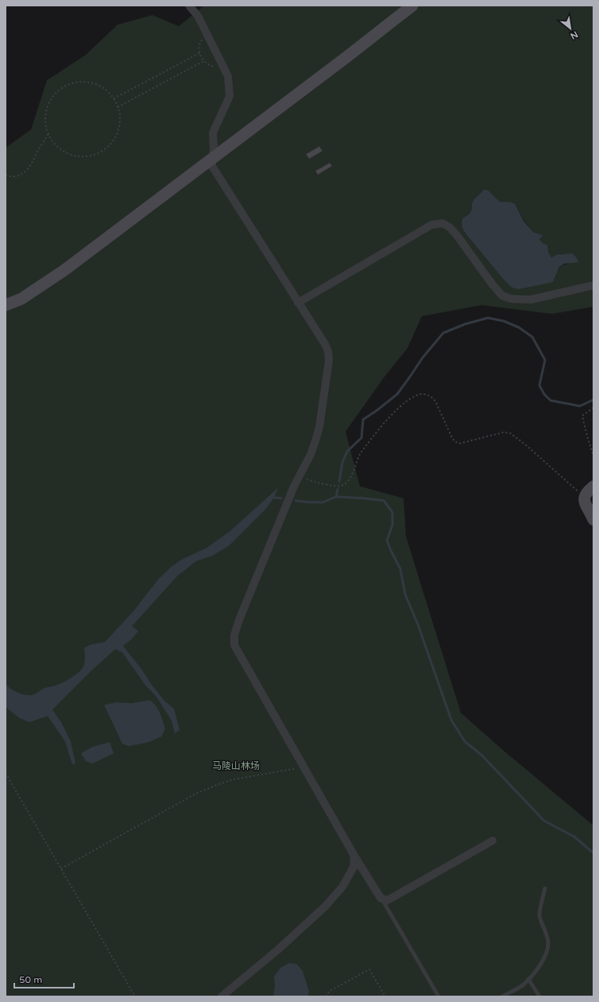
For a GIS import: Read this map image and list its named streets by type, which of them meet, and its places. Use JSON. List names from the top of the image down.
{
  "parks": ["马陵山林场"],
  "scale_bar": "50 m",
  "north": "bottom right"
}
